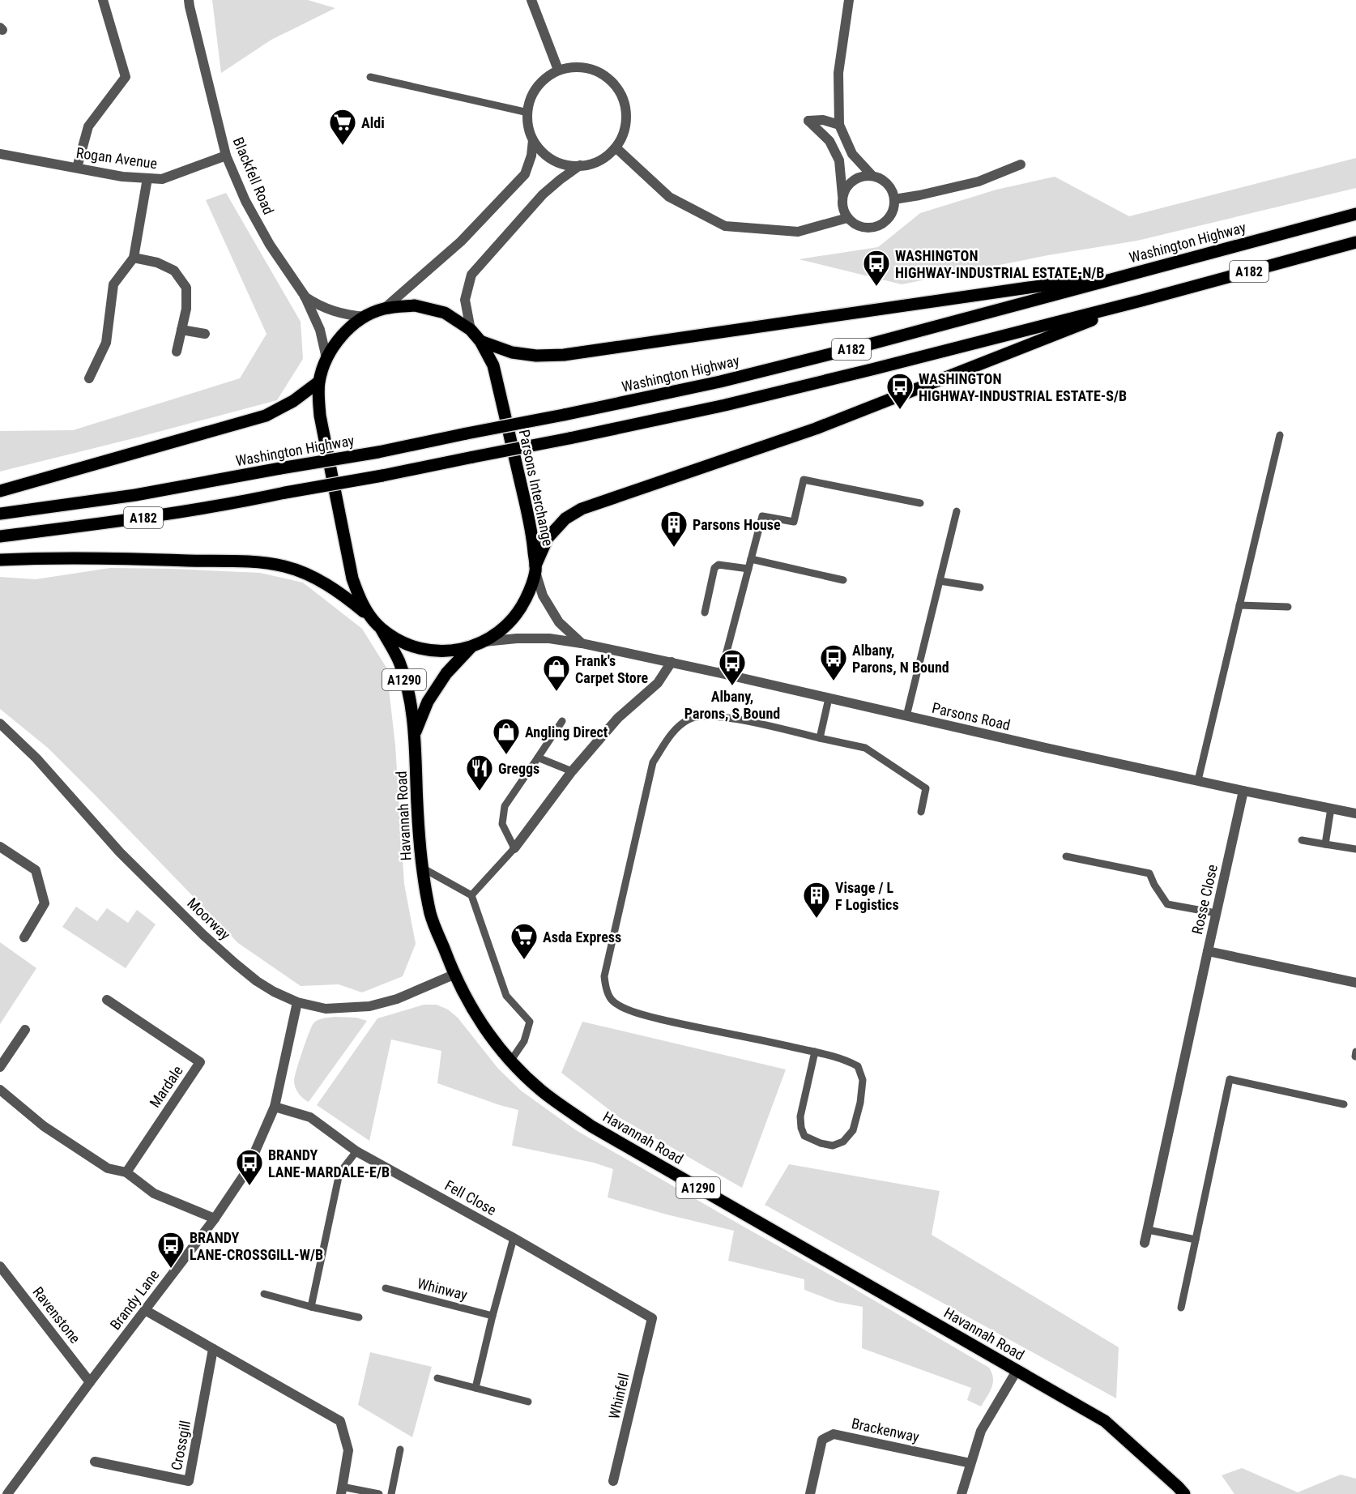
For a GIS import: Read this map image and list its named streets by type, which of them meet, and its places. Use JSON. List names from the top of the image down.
{
  "streets": {
    "main road": [
      "Washington Highway",
      "A182",
      "Parsons Interchange",
      "A1290",
      "Havannah Road"
    ],
    "street": [
      "Rogan Avenue",
      "Blackfell Road",
      "Parsons Road",
      "Rosse Close",
      "Moorway",
      "Mardale",
      "Fell Close",
      "Brandy Lane",
      "Ravenstone",
      "Whinfell",
      "Brackenway",
      "Crossgill"
    ],
    "lane": ["Whinway"]
  },
  "crossings": [
    ["Rogan Avenue", "Blackfell Road"],
    ["Blackfell Road", "Parsons Interchange"],
    ["Parsons Interchange", "Parsons Road"],
    ["Parsons Interchange", "Havannah Road"],
    ["Parsons Road", "Rosse Close"],
    ["Havannah Road", "Moorway"],
    ["Moorway", "Brandy Lane"],
    ["Fell Close", "Brandy Lane"],
    ["Fell Close", "Whinfell"],
    ["Brandy Lane", "Ravenstone"]
  ],
  "places": {
    "supermarket": ["Aldi", "Asda Express"],
    "bus stop": [
      "WASHINGTON HIGHWAY-INDUSTRIAL ESTATE-N/B",
      "WASHINGTON HIGHWAY-INDUSTRIAL ESTATE-S/B",
      "Albany, Parons, N Bound",
      "Albany, Parons, S Bound",
      "BRANDY LANE-MARDALE-E/B",
      "BRANDY LANE-CROSSGILL-W/B"
    ],
    "building": ["Parsons House", "Visage / L F Logistics"],
    "shop": ["Frank's Carpet Store", "Angling Direct"],
    "restaurant": ["Greggs"]
  }
}
